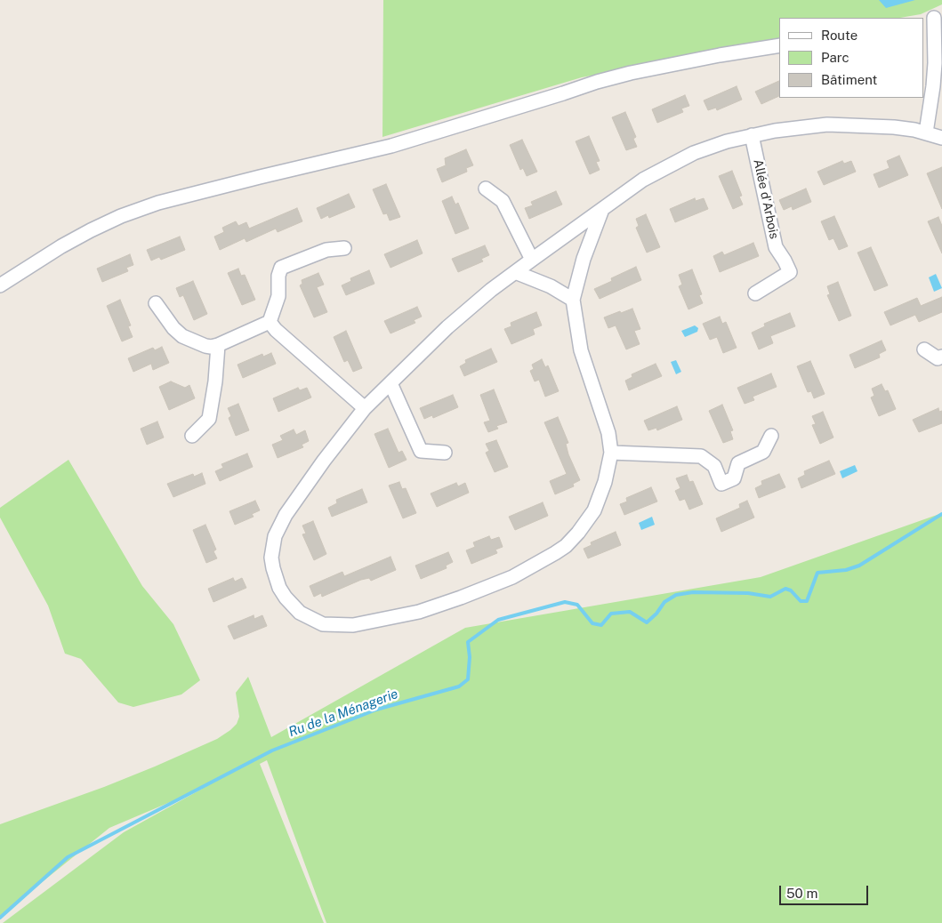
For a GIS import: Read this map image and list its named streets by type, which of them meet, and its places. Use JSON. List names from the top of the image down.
{
  "streets": {
    "street": ["Allée d'Arbois"]
  },
  "water": ["Ru de la Ménagerie"],
  "legend": ["Route", "Parc", "Bâtiment"],
  "scale_bar": "50 m"
}
